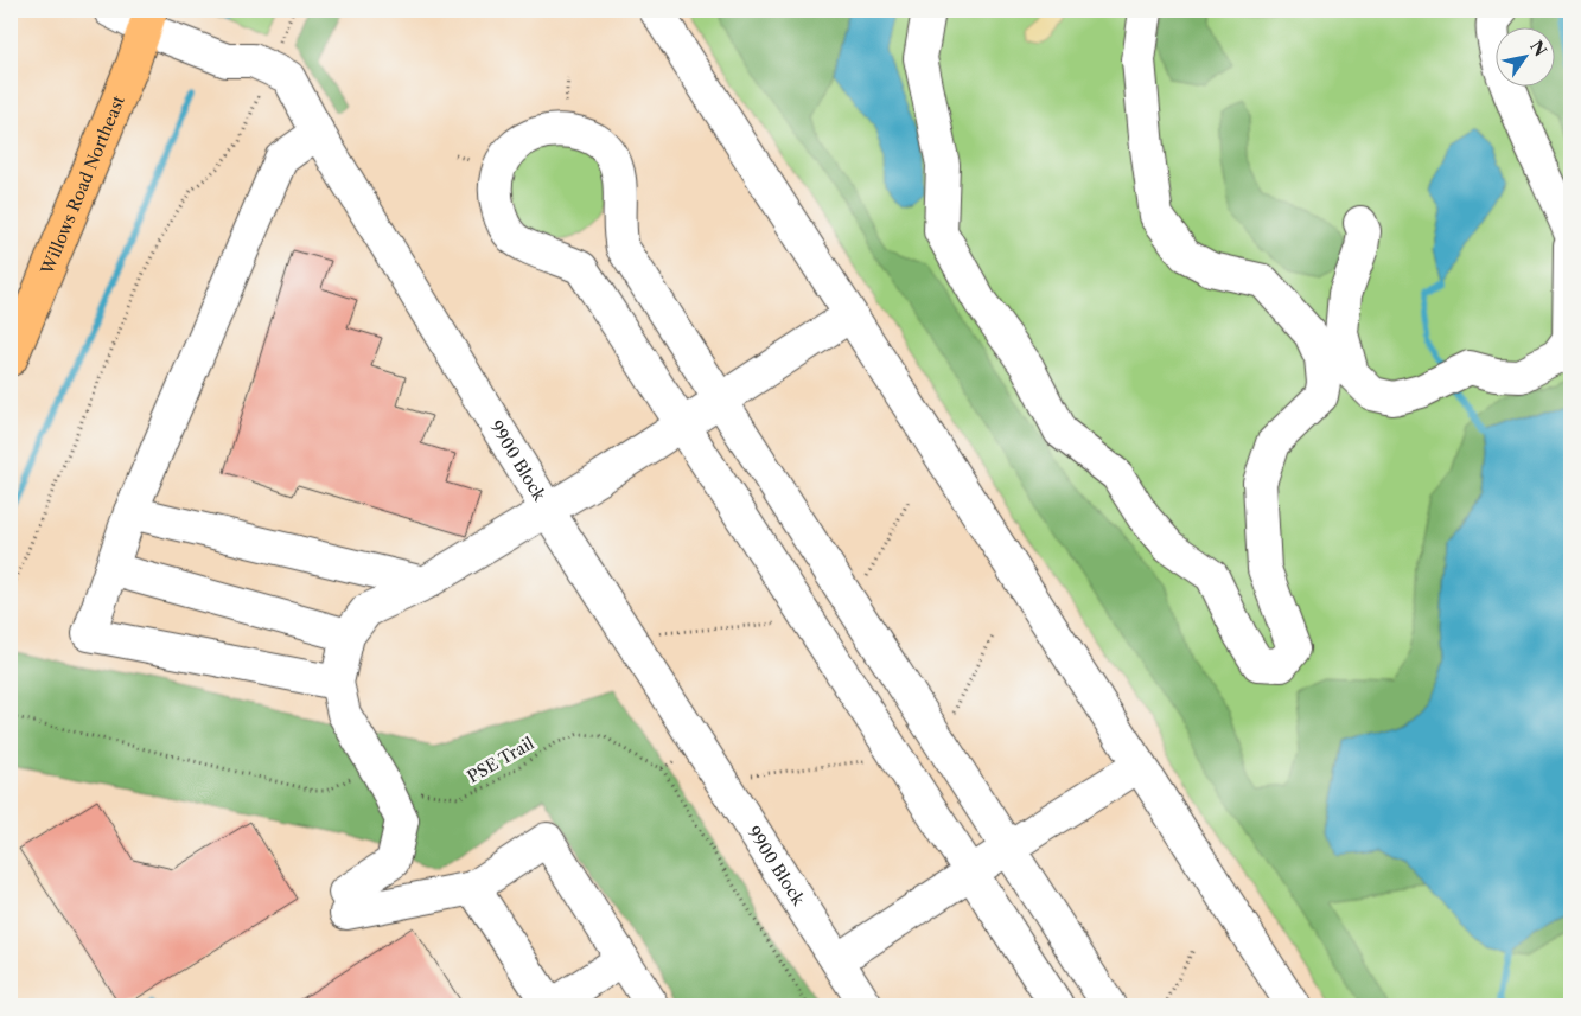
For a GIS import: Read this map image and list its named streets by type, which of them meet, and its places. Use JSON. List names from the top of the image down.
{
  "streets": {
    "main road": ["Willows Road Northeast"],
    "lane": ["9900 Block"],
    "path": ["PSE Trail"]
  },
  "north": "top right"
}
